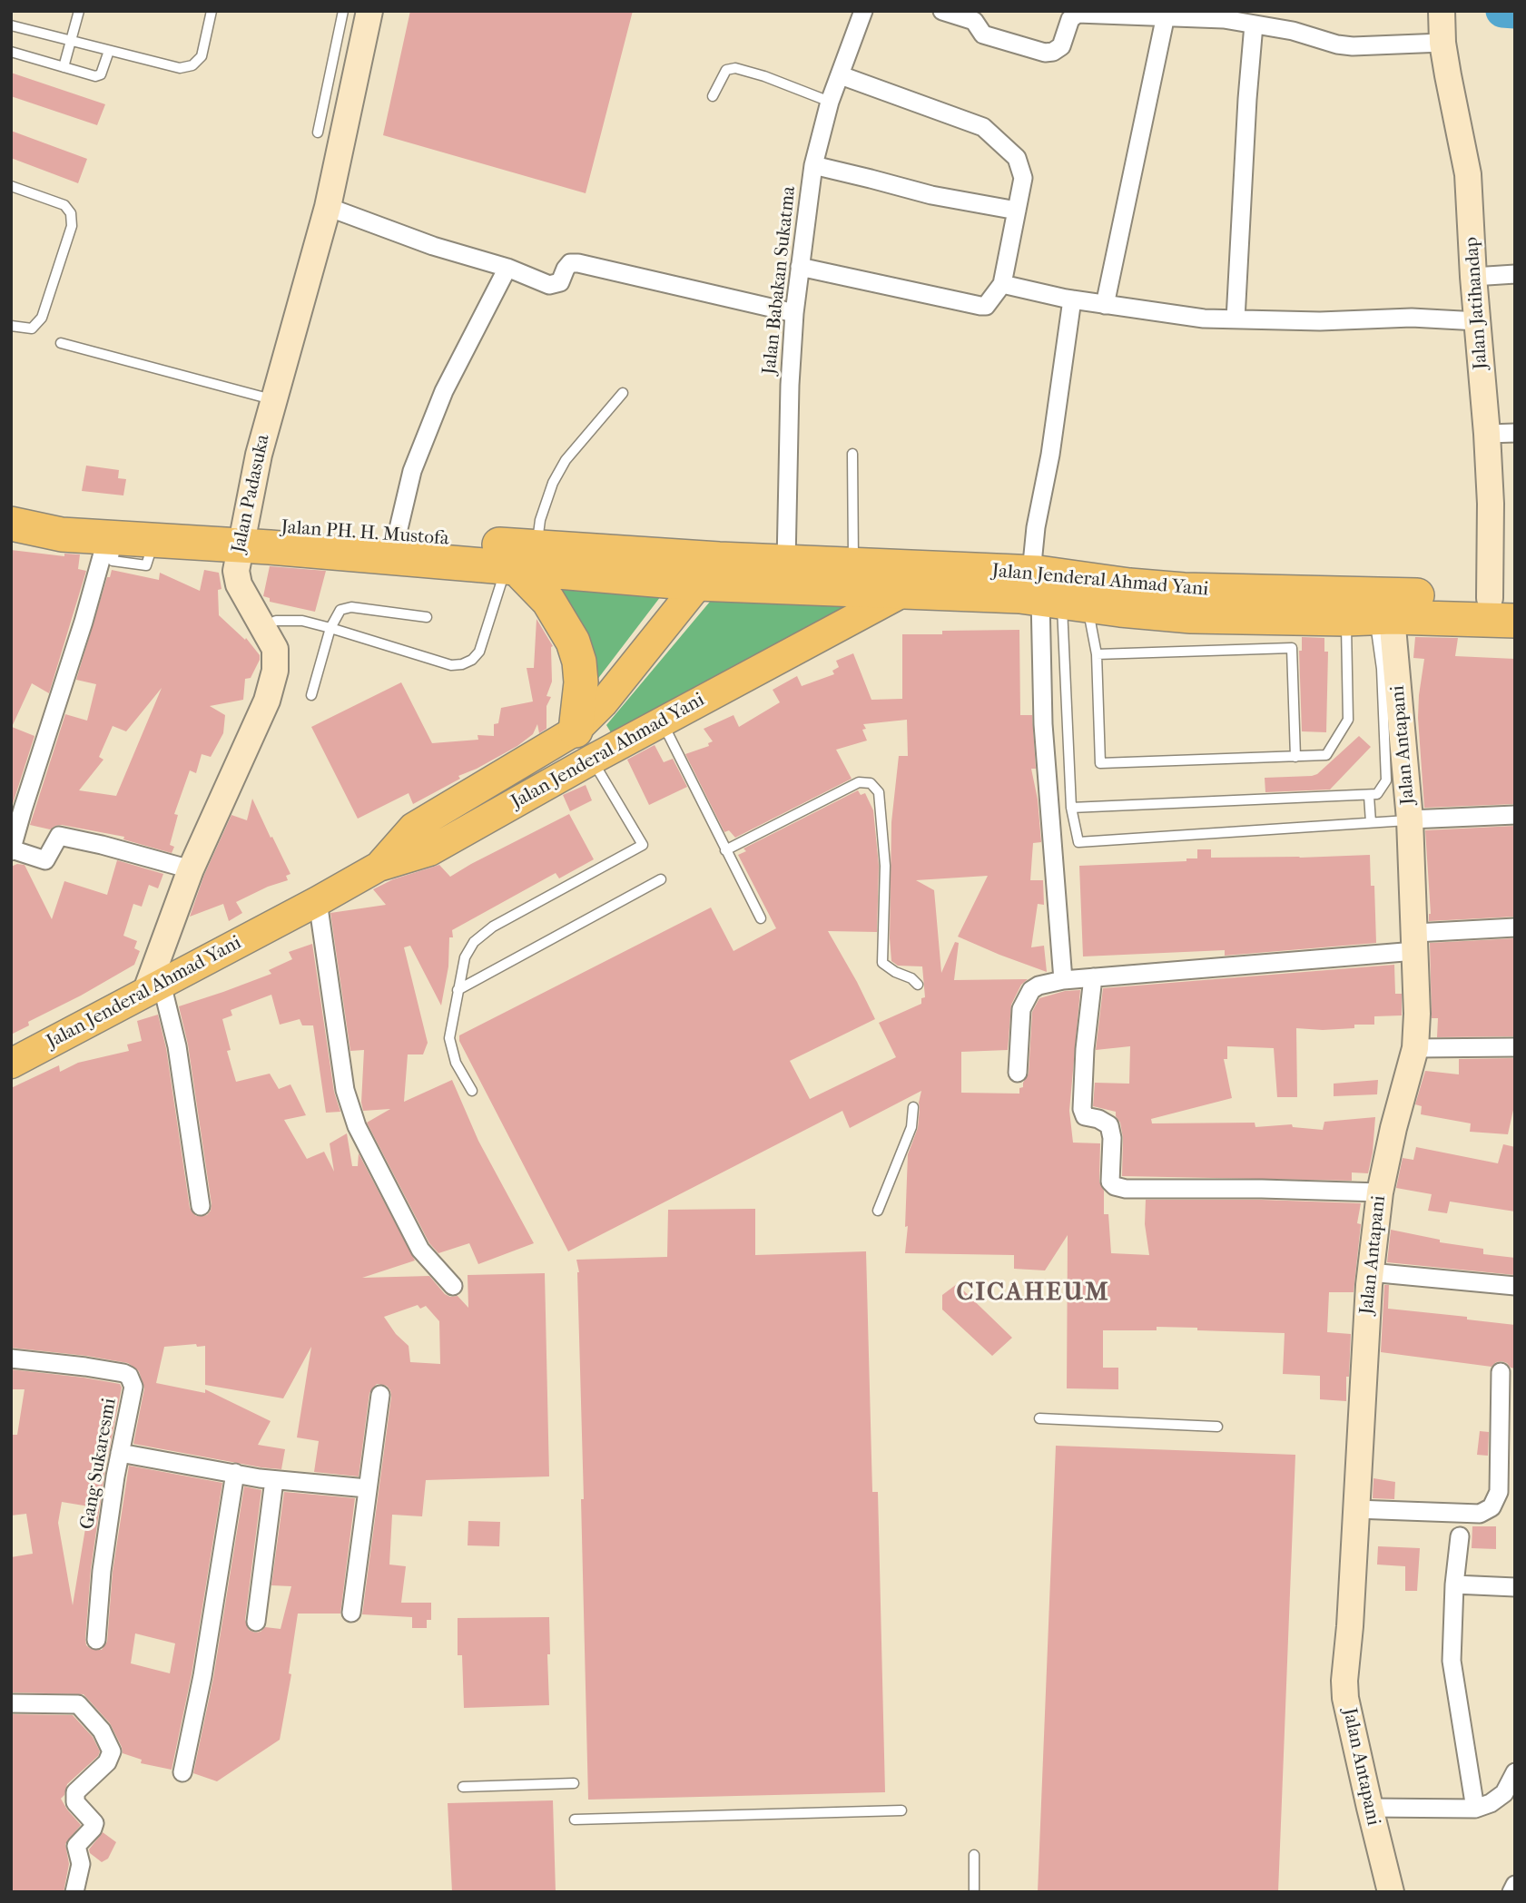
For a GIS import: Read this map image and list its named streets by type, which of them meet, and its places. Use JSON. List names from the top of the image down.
{
  "streets": {
    "highway": ["Jalan PH. H. Mustofa", "Jalan Jenderal Ahmad Yani"],
    "street": [
      "Jalan Babakan Sukatma",
      "Jalan Jatihandap",
      "Jalan Padasuka",
      "Jalan Antapani",
      "Gang Sukaresmi"
    ]
  },
  "crossings": [
    ["Jalan Babakan Sukatma", "Jalan Jenderal Ahmad Yani"],
    ["Jalan Jatihandap", "Jalan Jenderal Ahmad Yani"],
    ["Jalan Padasuka", "Jalan PH. H. Mustofa"],
    ["Jalan Padasuka", "Jalan Jenderal Ahmad Yani"],
    ["Jalan PH. H. Mustofa", "Jalan Jenderal Ahmad Yani"],
    ["Jalan Jenderal Ahmad Yani", "Jalan Antapani"]
  ],
  "districts": ["CICAHEUM"]
}
